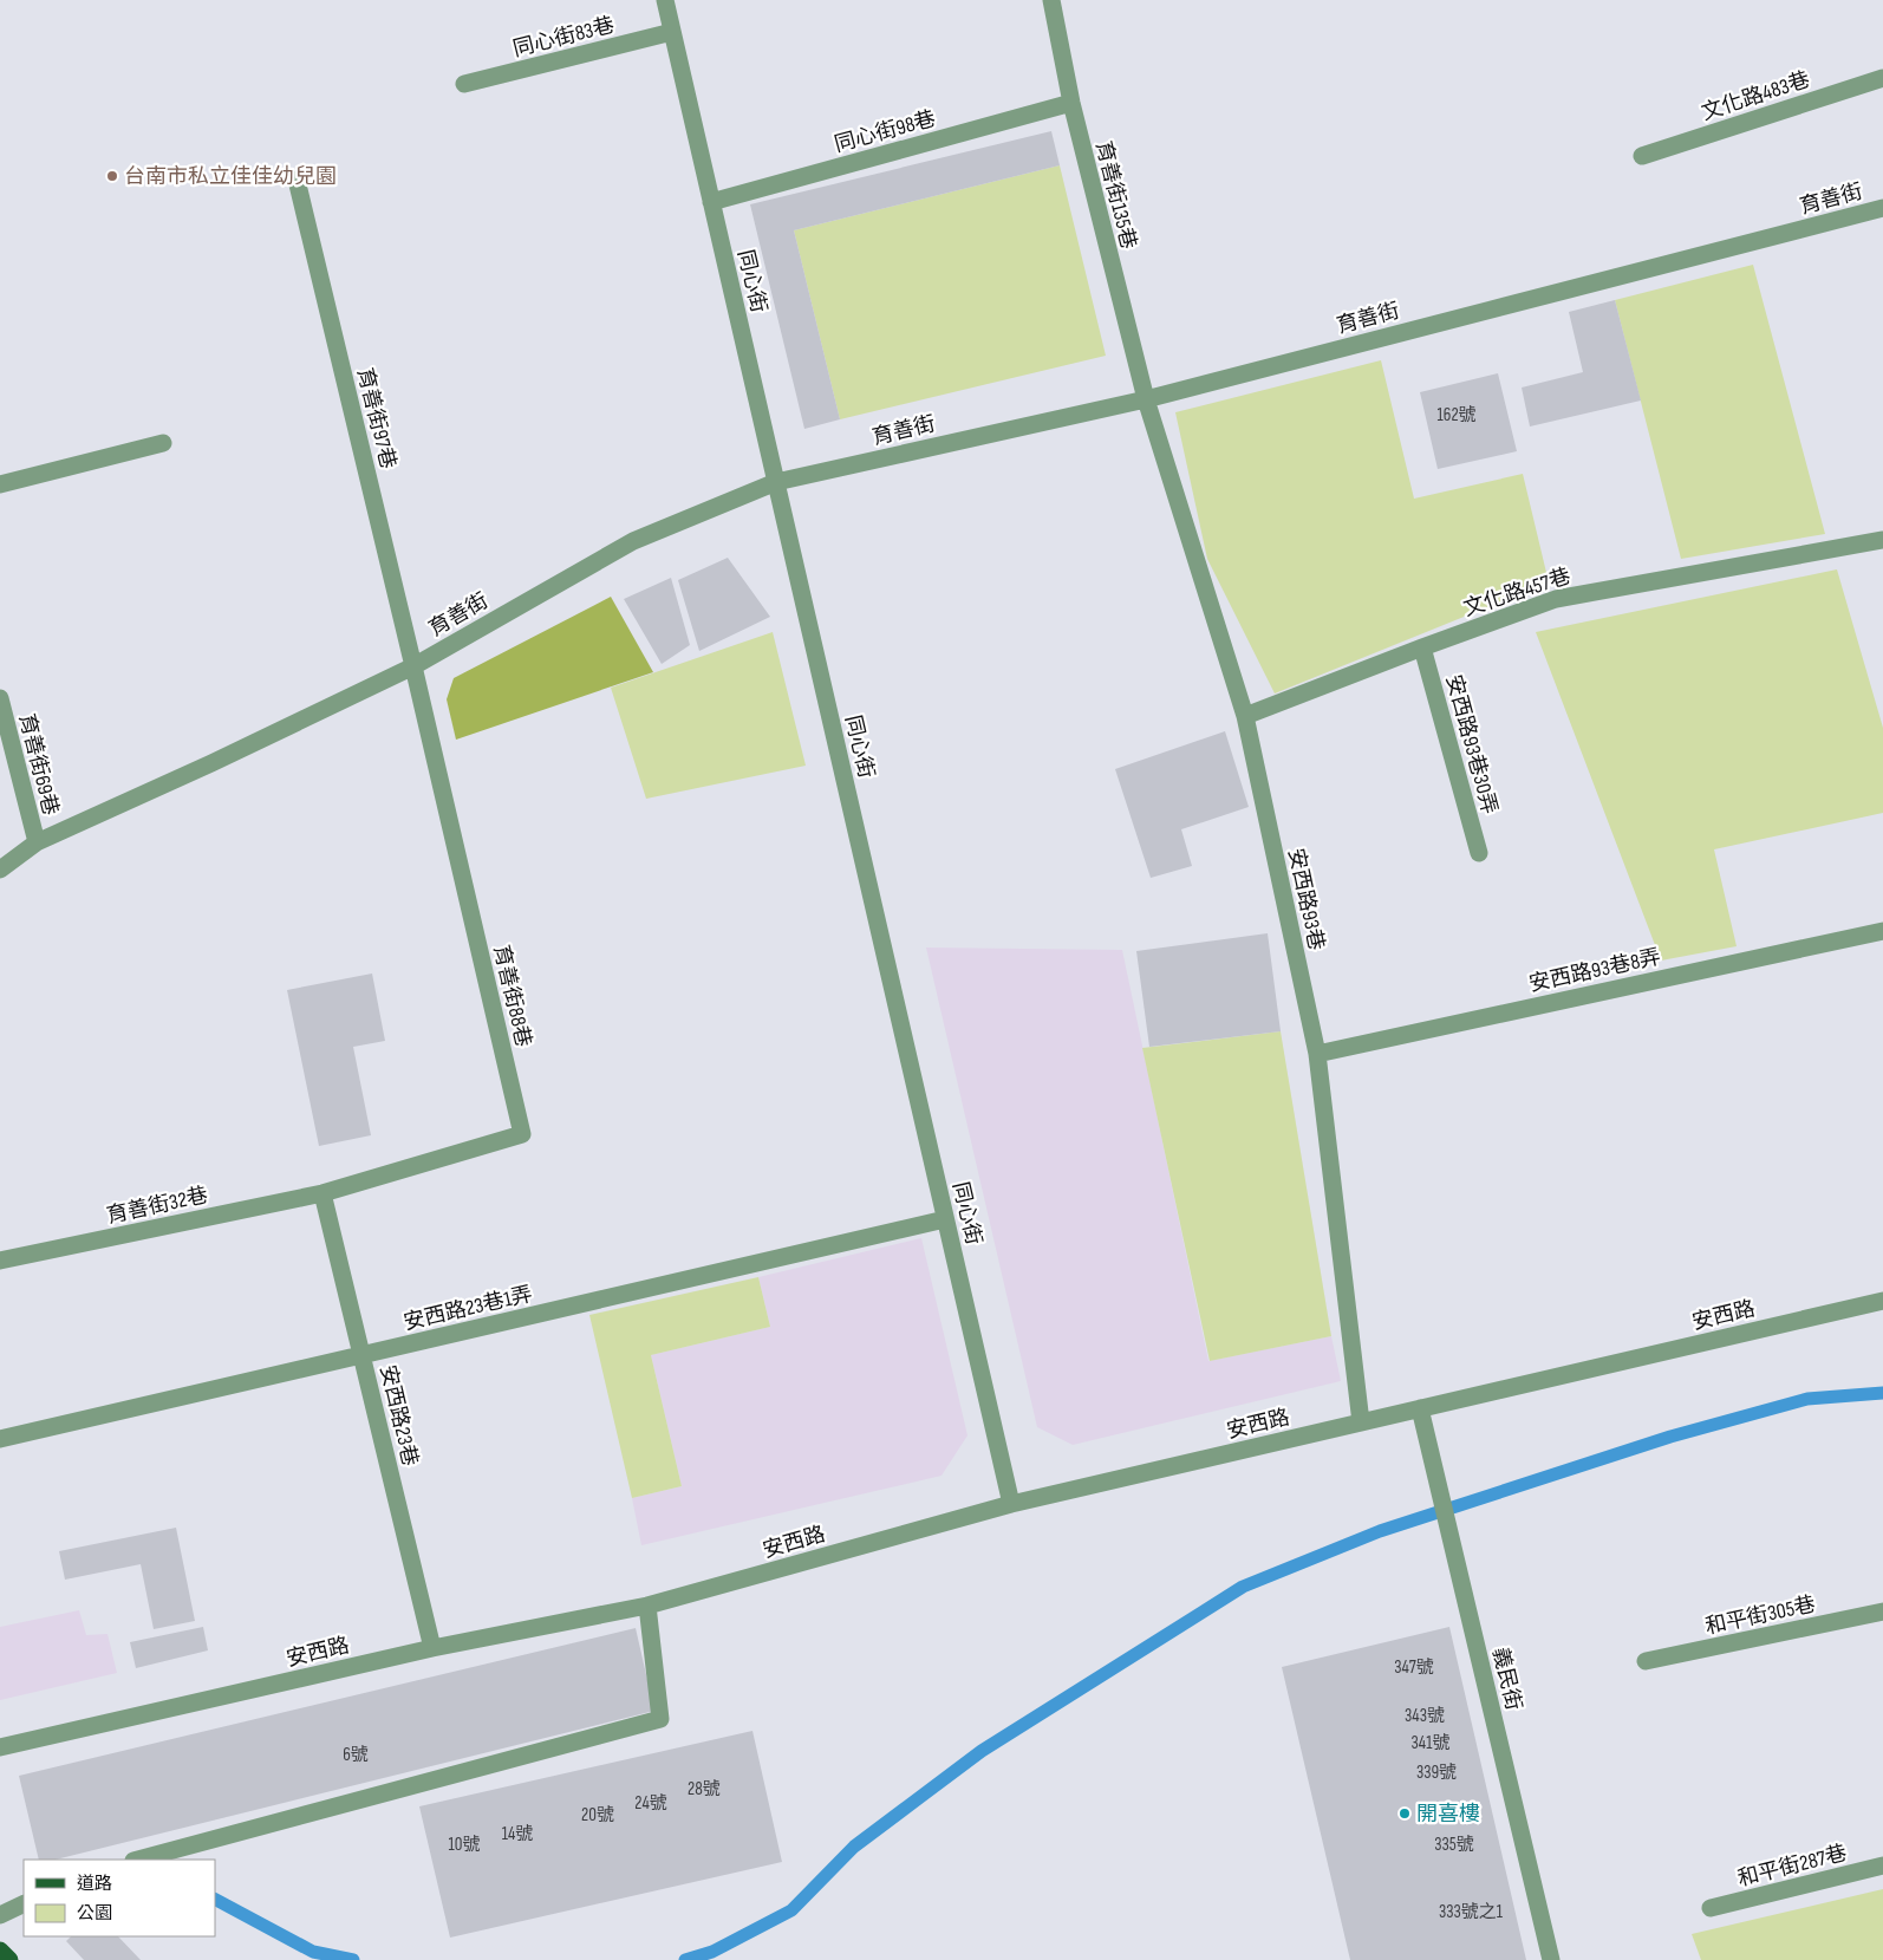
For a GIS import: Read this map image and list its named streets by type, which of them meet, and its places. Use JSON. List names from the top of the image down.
{
  "streets": {
    "street": [
      "同心街83巷",
      "文化路483巷",
      "同心街98巷",
      "育善街135巷",
      "育善街",
      "同心街",
      "育善街97巷",
      "文化路457巷",
      "安西路93巷30弄",
      "育善街69巷",
      "安西路93巷",
      "安西路93巷8弄",
      "育善街88巷",
      "育善街32巷",
      "安西路23巷1弄",
      "安西路",
      "安西路23巷",
      "和平街305巷",
      "義民街",
      "和平街287巷"
    ]
  },
  "crossings": [
    ["同心街83巷", "同心街"],
    ["同心街98巷", "育善街135巷"],
    ["同心街98巷", "同心街"],
    ["育善街135巷", "育善街"],
    ["育善街135巷", "安西路93巷"],
    ["育善街", "同心街"],
    ["育善街", "育善街97巷"],
    ["育善街", "育善街69巷"],
    ["育善街", "安西路93巷"],
    ["育善街", "育善街88巷"],
    ["同心街", "安西路23巷1弄"],
    ["同心街", "安西路"],
    ["育善街97巷", "育善街88巷"],
    ["文化路457巷", "安西路93巷30弄"],
    ["文化路457巷", "安西路93巷"],
    ["安西路93巷", "安西路93巷8弄"],
    ["安西路93巷", "安西路"],
    ["育善街88巷", "育善街32巷"],
    ["育善街88巷", "安西路23巷"],
    ["育善街32巷", "安西路23巷"],
    ["安西路23巷1弄", "安西路23巷"],
    ["安西路", "安西路23巷"],
    ["安西路", "義民街"]
  ],
  "places": ["台南市私立佳佳幼兒園", "開喜樓"],
  "house_numbers": [
    "162號",
    "347號",
    "343號",
    "341號",
    "6號",
    "339號",
    "28號",
    "24號",
    "20號",
    "14號",
    "10號",
    "335號",
    "333號之1"
  ],
  "legend": ["道路", "公園"]
}
